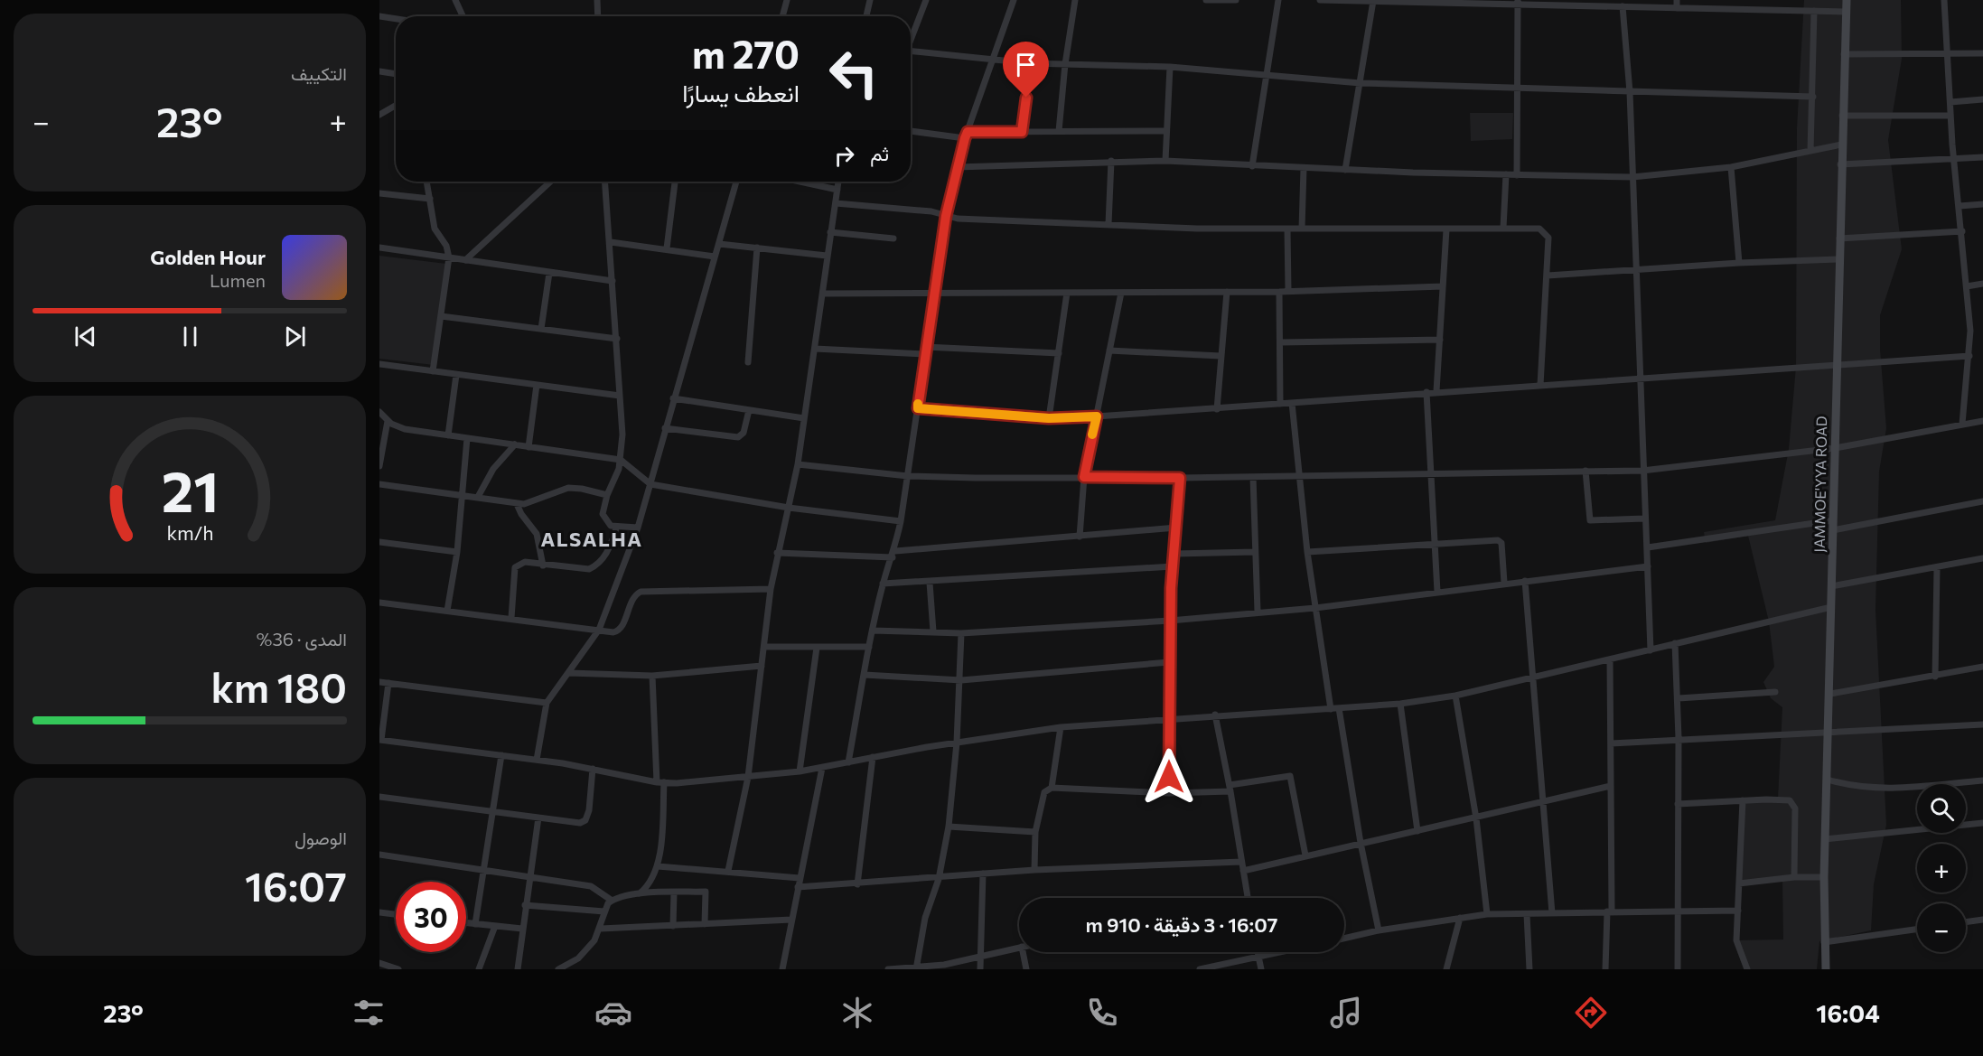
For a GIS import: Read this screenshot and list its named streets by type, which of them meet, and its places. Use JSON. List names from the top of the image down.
{
  "streets": {
    "main road": ["JAMMOE'YYA ROAD"]
  },
  "districts": ["ALSALHA"],
  "page": {
    "tile": [
      "التكييف",
      ["المدى · 36%", "180 km"],
      ["الوصول", "16:07"]
    ],
    "turn": ["270 m", "انعطف يسارًا"],
    "heat": ["−", "23°", "+"],
    "then": "ثم",
    "song": ["Golden Hour", "Lumen"],
    "map_buttons": ["+", "−"],
    "limit": "30",
    "trip": "16:07 · 3 دقيقة · 910 m",
    "tabs": ["16:04", "23°"],
    "gauge": ["21", "km/h"]
  }
}
